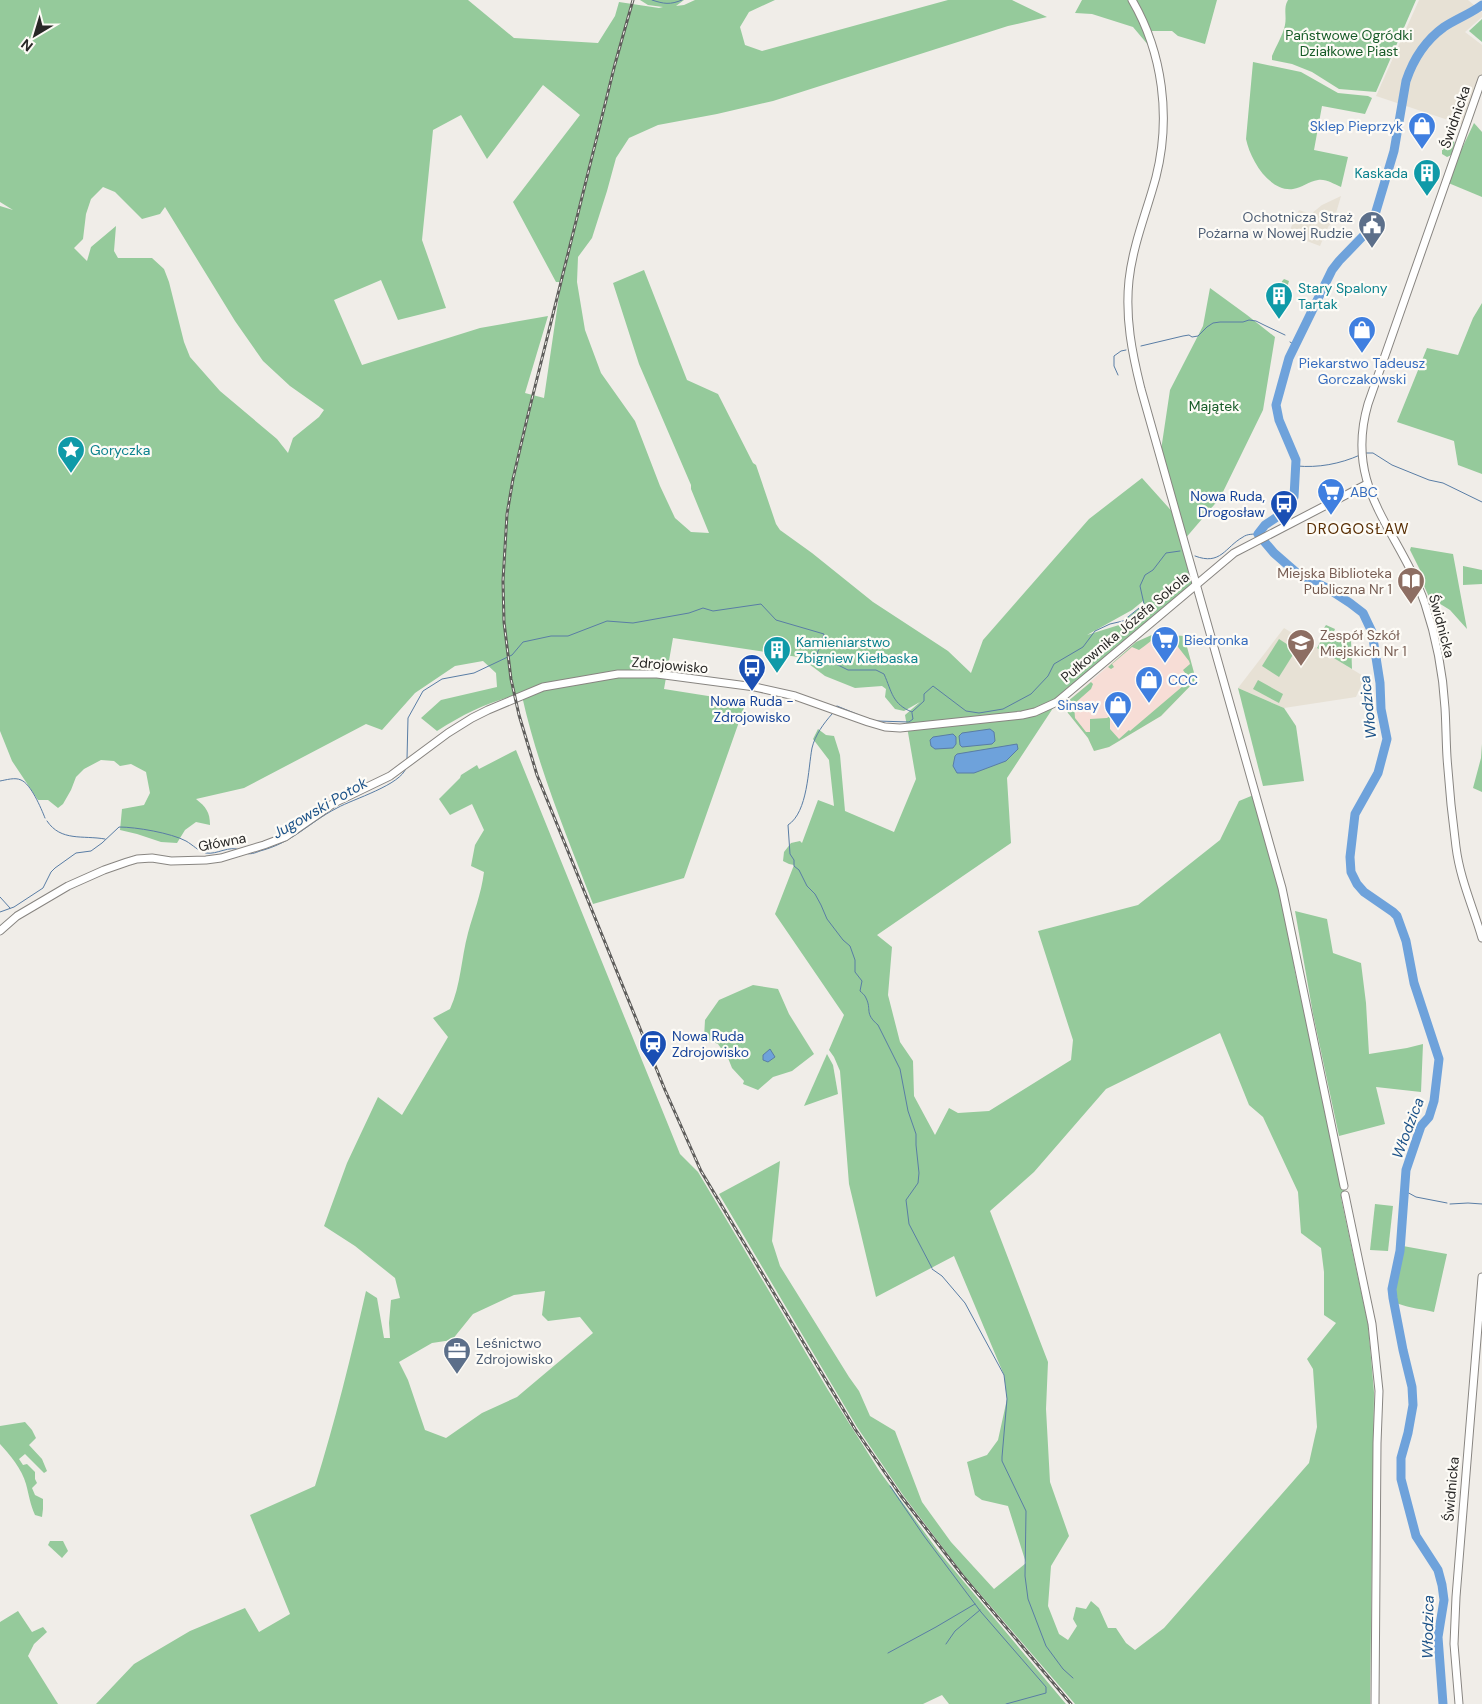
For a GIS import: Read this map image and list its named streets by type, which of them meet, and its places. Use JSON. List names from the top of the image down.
{
  "streets": {
    "street": [
      "Świdnicka",
      "Pułkownika Józefa Sokola",
      "Zdrojowisko",
      "Główna"
    ]
  },
  "crossings": [
    ["Świdnicka", "Pułkownika Józefa Sokola"],
    ["Pułkownika Józefa Sokola", "Zdrojowisko"],
    ["Zdrojowisko", "Główna"]
  ],
  "districts": ["DROGOSŁAW"],
  "water": ["Włodzica", "Jugowski Potok"],
  "parks": ["Państwowe Ogródki Działkowe Piast", "Majątek"],
  "places": {
    "shop": [
      "Sklep Pieprzyk",
      "Piekarstwo Tadeusz Gorczakowski",
      "CCC",
      "Sinsay"
    ],
    "building": ["Kaskada", "Stary Spalony Tartak", "Kamieniarstwo Zbigniew Kiełbaska"],
    "public building": ["Ochotnicza Straż Pożarna w Nowej Rudzie"],
    "place": ["Goryczka"],
    "supermarket": ["ABC", "Biedronka"],
    "bus stop": ["Nowa Ruda, Drogosław", "Nowa Ruda - Zdrojowisko"],
    "library": ["Miejska Biblioteka Publiczna Nr 1"],
    "school or university": ["Zespół Szkół Miejskich Nr 1"],
    "station": ["Nowa Ruda Zdrojowisko"],
    "office": ["Leśnictwo Zdrojowisko"]
  },
  "north": "bottom left"
}
